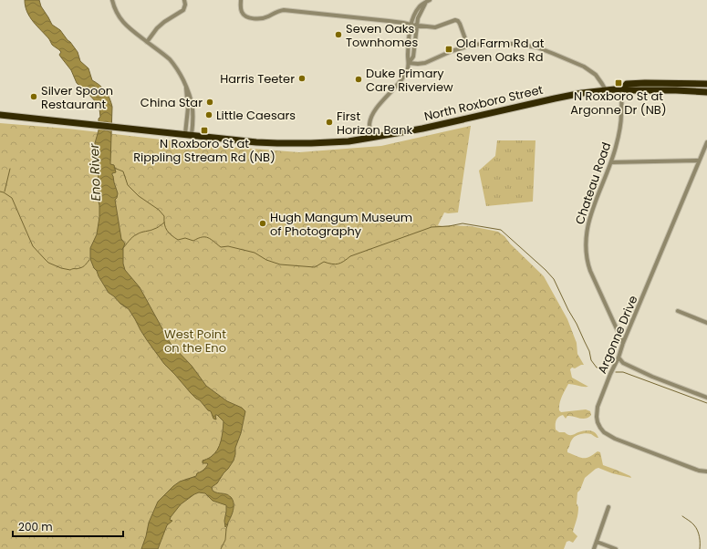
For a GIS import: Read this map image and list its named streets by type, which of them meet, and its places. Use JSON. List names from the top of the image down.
{
  "streets": {
    "highway": ["North Roxboro Street"],
    "street": ["Chateau Road", "Argonne Drive"]
  },
  "crossings": [
    ["North Roxboro Street", "Chateau Road"],
    ["Chateau Road", "Argonne Drive"]
  ],
  "water": ["Eno River"],
  "parks": ["West Point on the Eno"],
  "places": {
    "other": [
      "Seven Oaks Townhomes",
      "Harris Teeter",
      "Duke Primary Care Riverview",
      "Silver Spoon Restaurant",
      "China Star",
      "Little Caesars",
      "First Horizon Bank",
      "Hugh Mangum Museum of Photography"
    ],
    "transit": ["Old Farm Rd at Seven Oaks Rd", "N Roxboro St at Argonne Dr (NB)", "N Roxboro St at Rippling Stream Rd (NB)"]
  },
  "scale_bar": "200 m"
}
